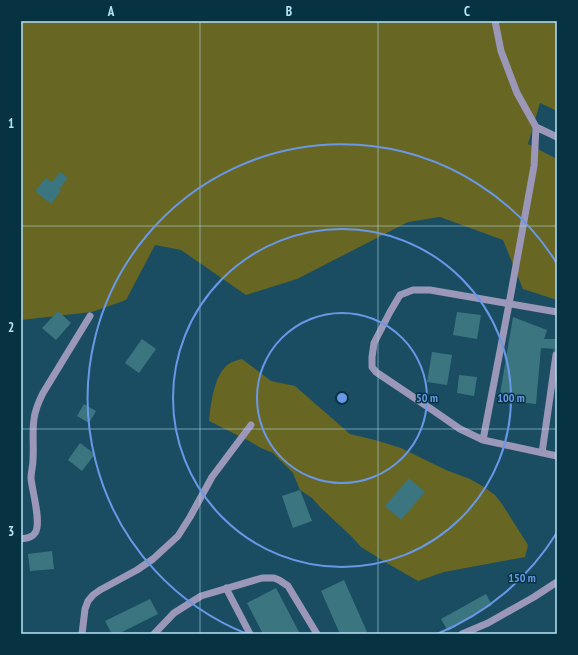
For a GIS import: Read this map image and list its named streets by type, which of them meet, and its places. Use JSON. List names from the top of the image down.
{
  "grid": {
    "columns": ["A", "B", "C"],
    "rows": ["1", "2", "3"]
  },
  "rings": ["50 m", "100 m", "150 m"]
}
